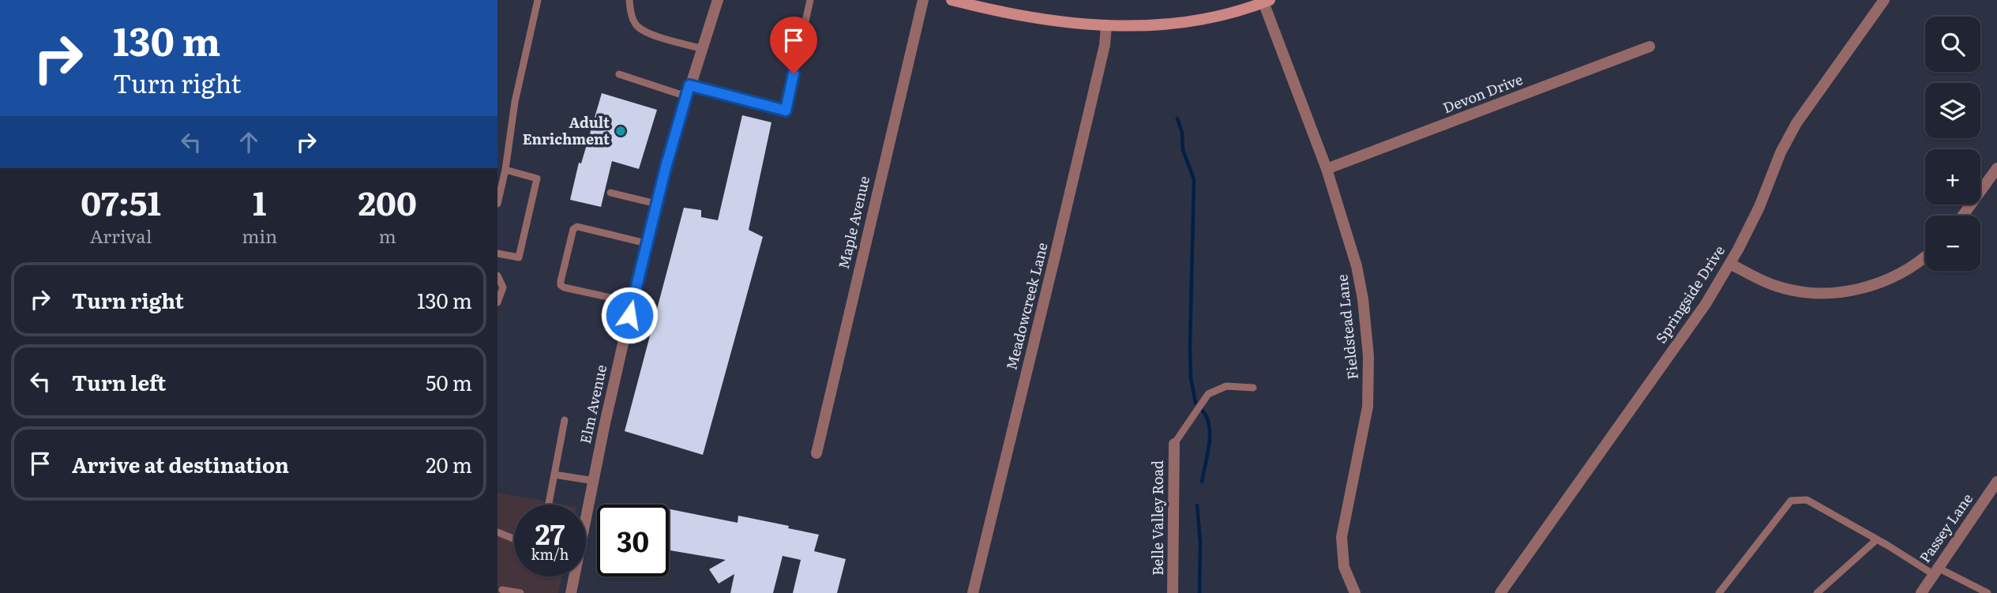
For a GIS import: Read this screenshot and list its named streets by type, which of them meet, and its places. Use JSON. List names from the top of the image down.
{
  "streets": {
    "street": [
      "Devon Drive",
      "Maple Avenue",
      "Springside Drive",
      "Meadowcreek Lane",
      "Fieldstead Lane",
      "Elm Avenue",
      "Belle Valley Road",
      "Passey Lane"
    ]
  },
  "crossings": [
    ["Devon Drive", "Fieldstead Lane"]
  ],
  "places": ["Adult Enrichment"],
  "page": {
    "turn": ["130 m", "Turn right"],
    "map_buttons": ["+", "−"],
    "eta": [
      "07:51",
      "Arrival",
      "1",
      "min",
      "200",
      "m"
    ],
    "list": [
      {
        "name": "Turn right",
        "value": "130 m"
      },
      {
        "name": "Turn left",
        "value": "50 m"
      },
      {
        "name": "Arrive at destination",
        "value": "20 m"
      }
    ],
    "speed": "27 km/h",
    "limit": "30"
  }
}
